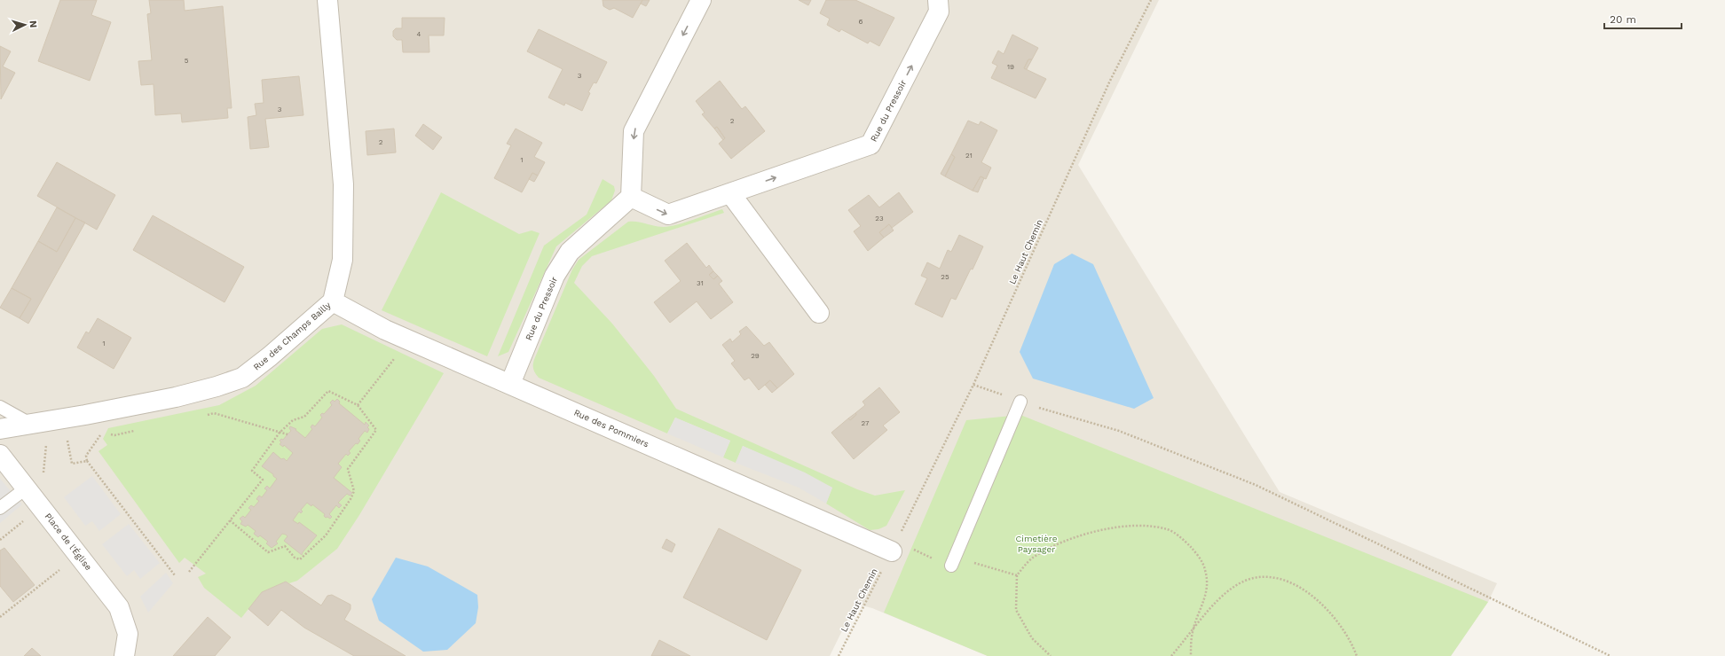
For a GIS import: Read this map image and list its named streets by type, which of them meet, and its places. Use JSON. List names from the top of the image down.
{
  "streets": {
    "street": [
      "Rue du Pressoir",
      "Rue des Champs Bailly",
      "Rue des Pommiers",
      "Place de l'Église"
    ],
    "path": ["Le Haut Chemin"]
  },
  "crossings": [
    ["Rue du Pressoir", "Rue des Pommiers"],
    ["Le Haut Chemin", "Rue des Pommiers"],
    ["Rue des Champs Bailly", "Rue des Pommiers"]
  ],
  "one_way": ["Rue du Pressoir"],
  "parks": ["Cimetière Paysager"],
  "house_numbers": [
    "6",
    "4",
    "5",
    "19",
    "3",
    "3",
    "2",
    "2",
    "21",
    "1",
    "23",
    "25",
    "31",
    "1",
    "29",
    "27"
  ],
  "scale_bar": "20 m",
  "north": "right"
}
